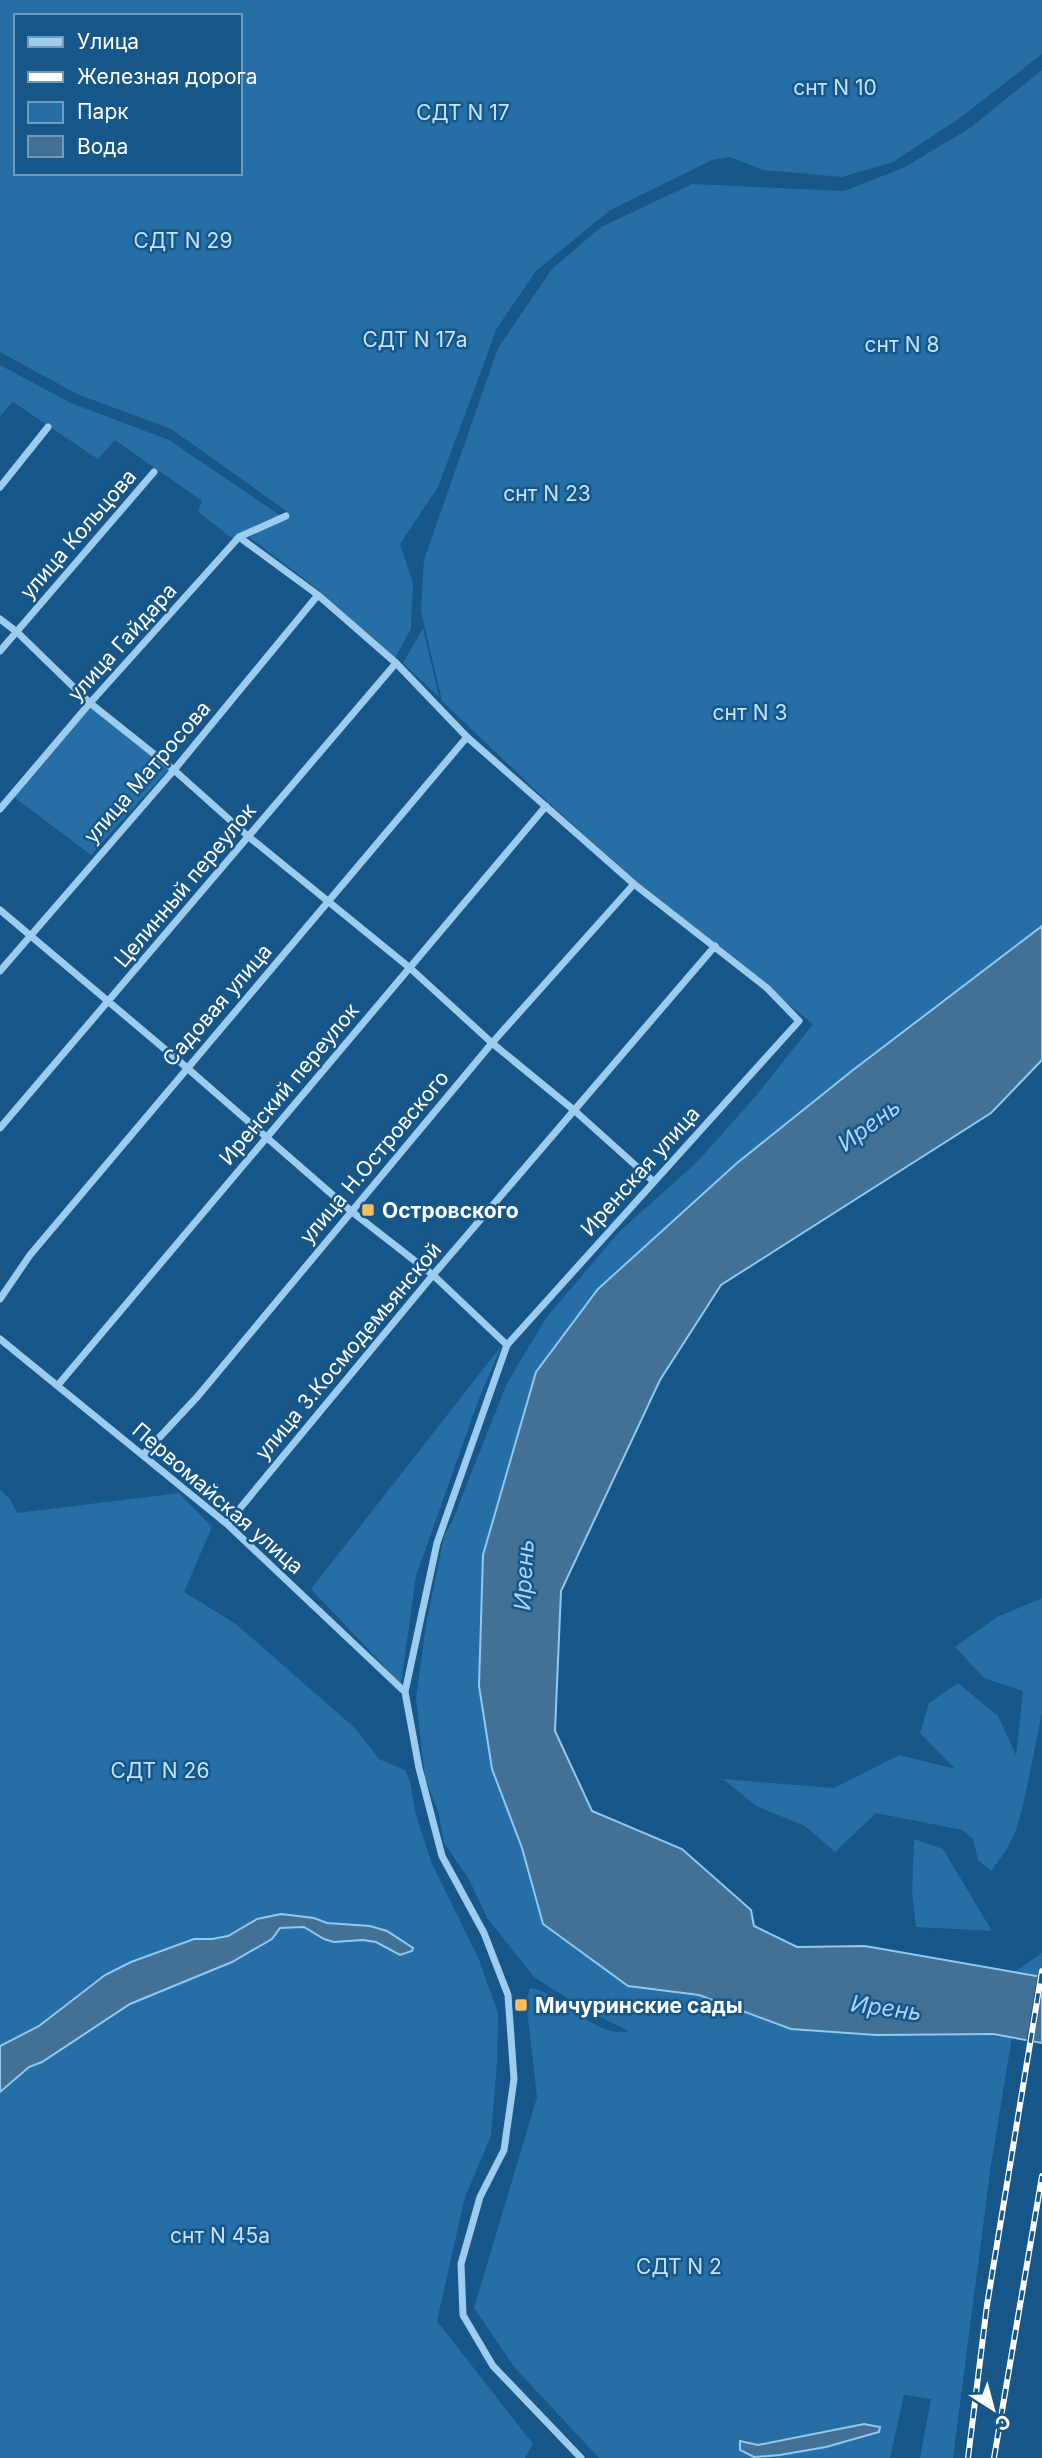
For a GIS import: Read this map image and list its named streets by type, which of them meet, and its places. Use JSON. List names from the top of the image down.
{
  "streets": {
    "street": [
      "улица Кольцова",
      "улица Гайдара",
      "улица Матросова",
      "Целинный переулок",
      "Садовая улица",
      "Иренский переулок",
      "улица Н.Островского",
      "Иренская улица",
      "улица З.Космодемьянской",
      "Первомайская улица"
    ]
  },
  "crossings": [
    ["Иренский переулок", "Первомайская улица"],
    ["улица Н.Островского", "Первомайская улица"],
    ["Иренская улица", "улица З.Космодемьянской"],
    ["улица З.Космодемьянской", "Первомайская улица"]
  ],
  "water": ["Ирень"],
  "parks": [
    "снт N 10",
    "СДТ N 17",
    "СДТ N 29",
    "СДТ N 17а",
    "снт N 8",
    "снт N 23",
    "снт N 3",
    "СДТ N 26",
    "снт N 45а",
    "СДТ N 2"
  ],
  "places": {
    "transit": ["Островского", "Мичуринские сады"]
  },
  "legend": [
    "Улица",
    "Железная дорога",
    "Парк",
    "Вода"
  ],
  "north": "bottom right"
}
